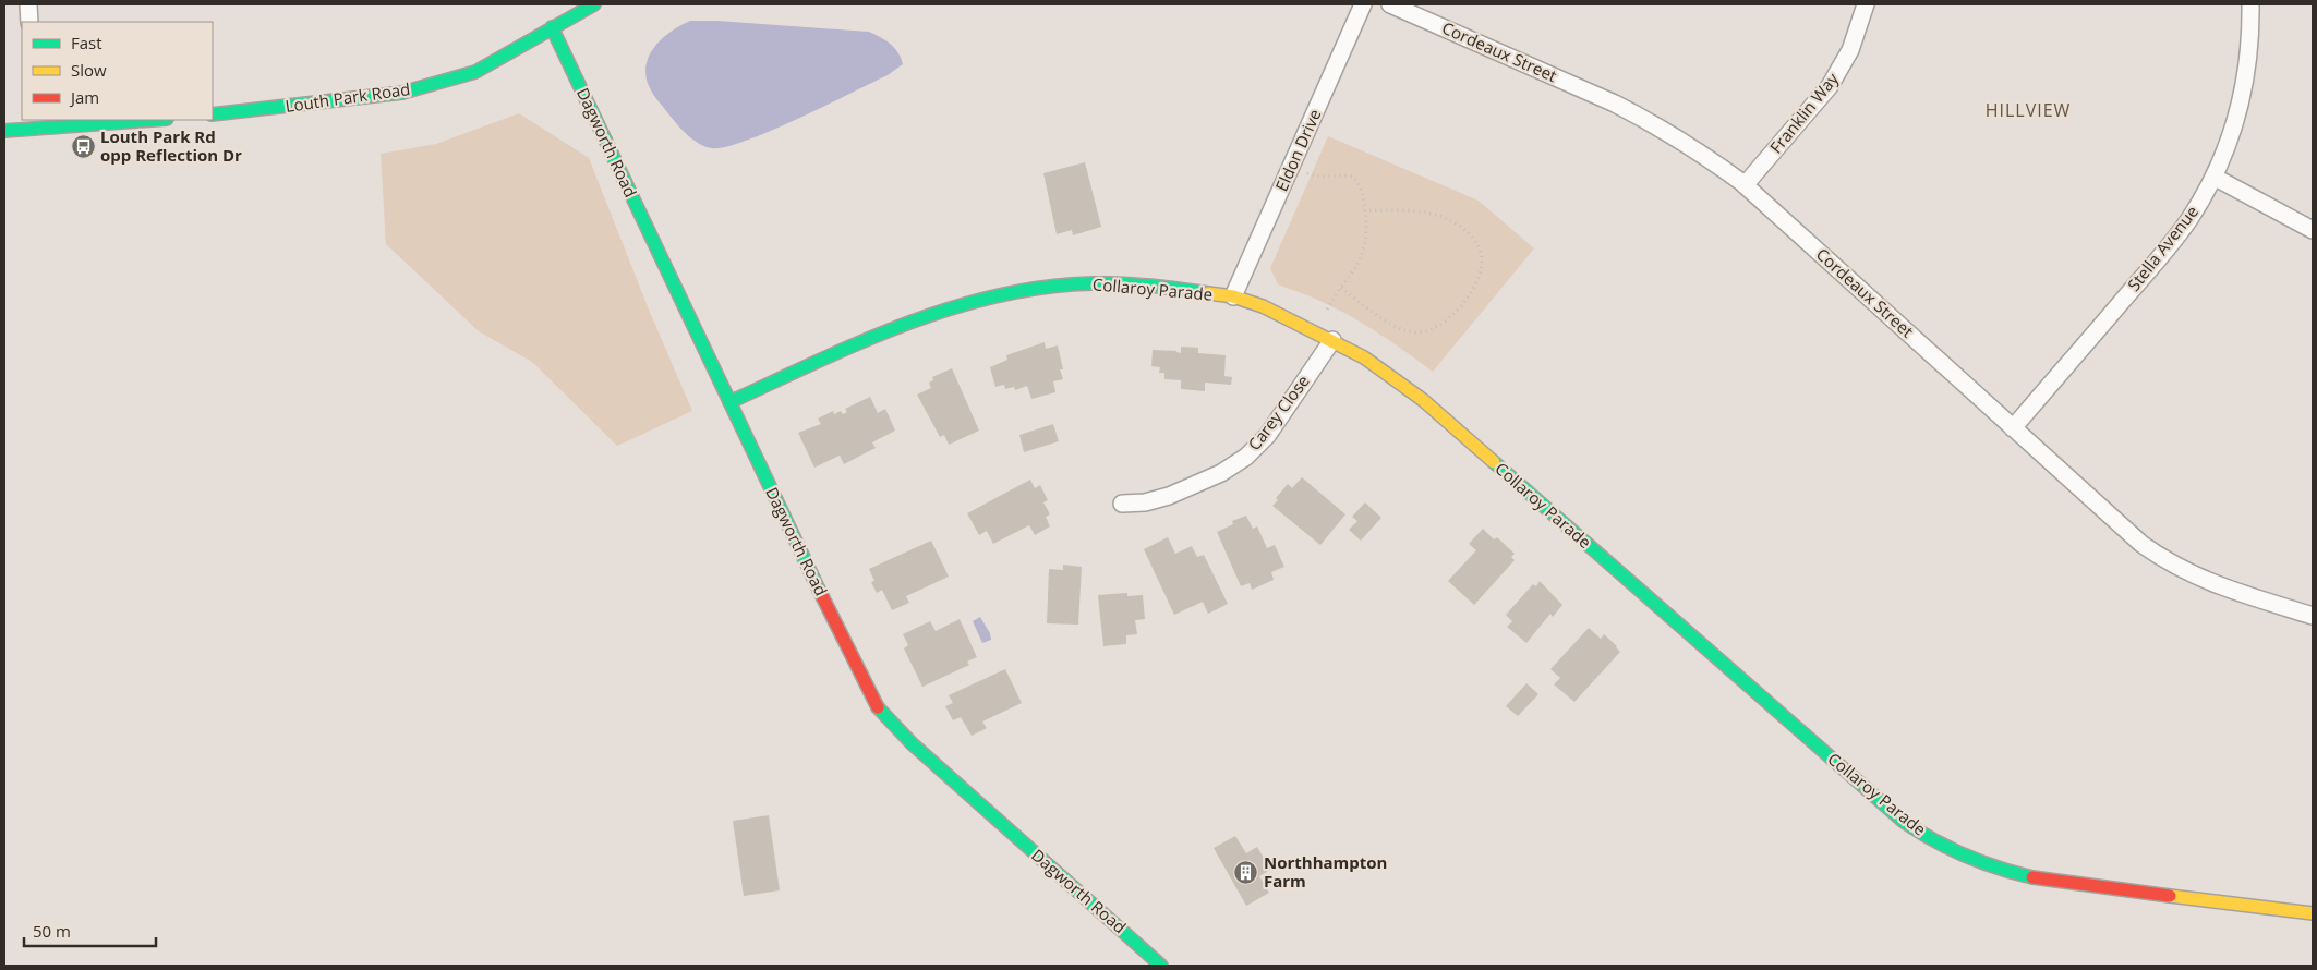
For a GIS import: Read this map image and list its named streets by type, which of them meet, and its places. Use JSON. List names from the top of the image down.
{
  "streets": {
    "street": [
      "Cordeaux Street",
      "Louth Park Road",
      "Franklin Way",
      "Dagworth Road",
      "Eldon Drive",
      "Stella Avenue",
      "Collaroy Parade",
      "Carey Close"
    ]
  },
  "crossings": [
    ["Cordeaux Street", "Franklin Way"],
    ["Cordeaux Street", "Stella Avenue"],
    ["Louth Park Road", "Dagworth Road"],
    ["Dagworth Road", "Collaroy Parade"],
    ["Eldon Drive", "Collaroy Parade"],
    ["Collaroy Parade", "Carey Close"]
  ],
  "districts": ["HILLVIEW"],
  "places": {
    "bus stop": ["Louth Park Rd opp Reflection Dr"],
    "building": ["Northhampton Farm"]
  },
  "legend": ["Fast", "Slow", "Jam"],
  "scale_bar": "50 m"
}
